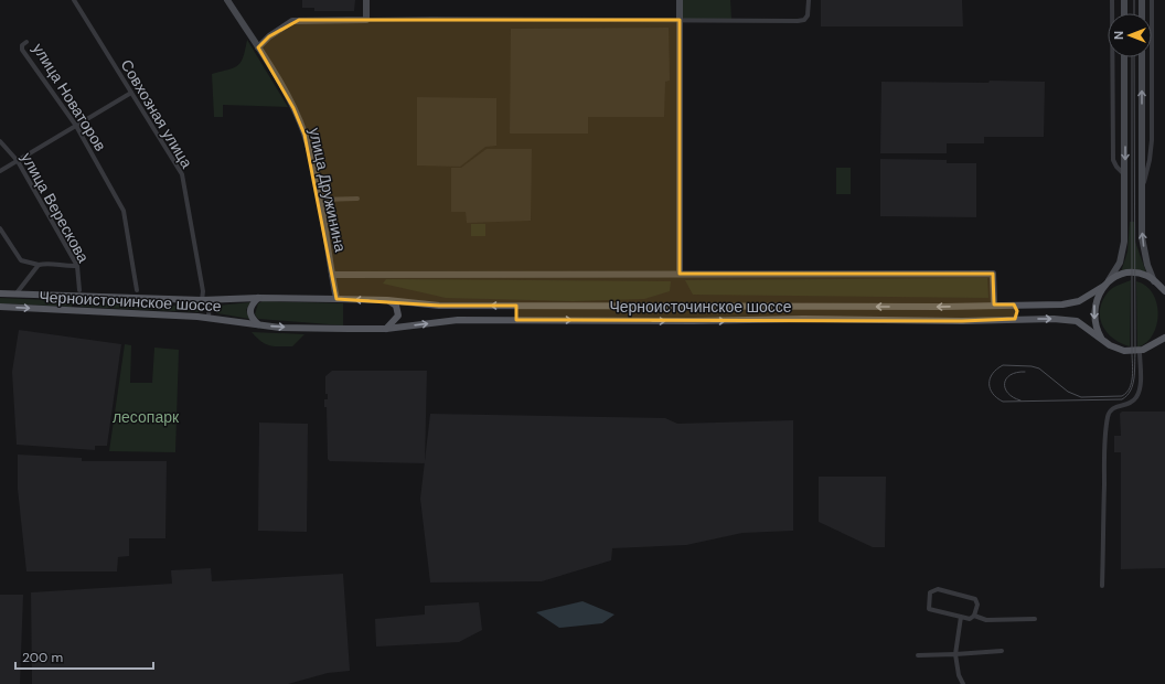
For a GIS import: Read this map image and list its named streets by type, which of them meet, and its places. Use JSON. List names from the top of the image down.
{
  "streets": {
    "main road": ["Черноисточинское шоссе"],
    "street": [
      "улица Новаторов",
      "Совхозная улица",
      "улица Дружинина",
      "улица Верескова"
    ]
  },
  "crossings": [
    ["Совхозная улица", "Черноисточинское шоссе"],
    ["улица Дружинина", "Черноисточинское шоссе"]
  ],
  "parks": ["лесопарк"],
  "scale_bar": "200 m",
  "north": "left"
}
